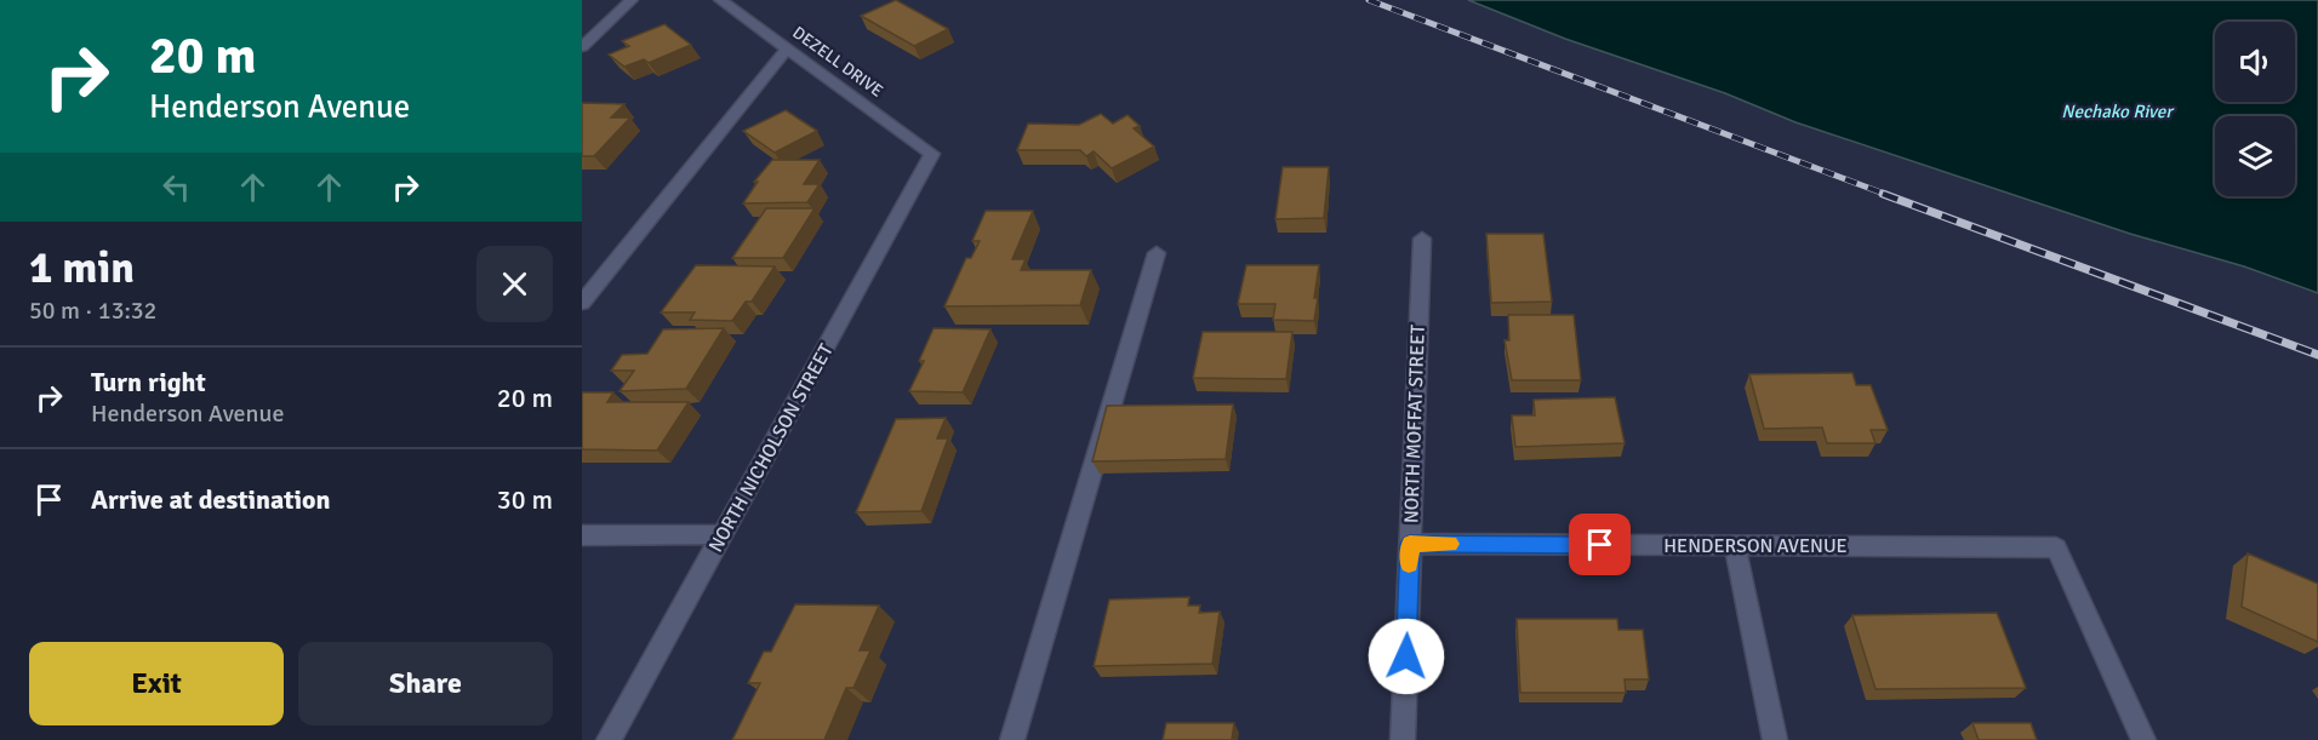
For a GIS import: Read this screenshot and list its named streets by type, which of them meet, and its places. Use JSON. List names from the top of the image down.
{
  "streets": {
    "street": [
      "DEZELL DRIVE",
      "NORTH MOFFAT STREET",
      "NORTH NICHOLSON STREET",
      "HENDERSON AVENUE"
    ]
  },
  "crossings": [
    ["DEZELL DRIVE", "NORTH NICHOLSON STREET"],
    ["NORTH MOFFAT STREET", "HENDERSON AVENUE"]
  ],
  "water": ["Nechako River"],
  "page": {
    "turn": ["20 m", "Henderson Avenue"],
    "heading": ["1 min", "50 m · 13:32"],
    "list": [
      {
        "name": "Turn right",
        "note": "Henderson Avenue",
        "value": "20 m"
      },
      {
        "name": "Arrive at destination",
        "value": "30 m"
      }
    ],
    "buttons": ["Exit", "Share"]
  }
}
